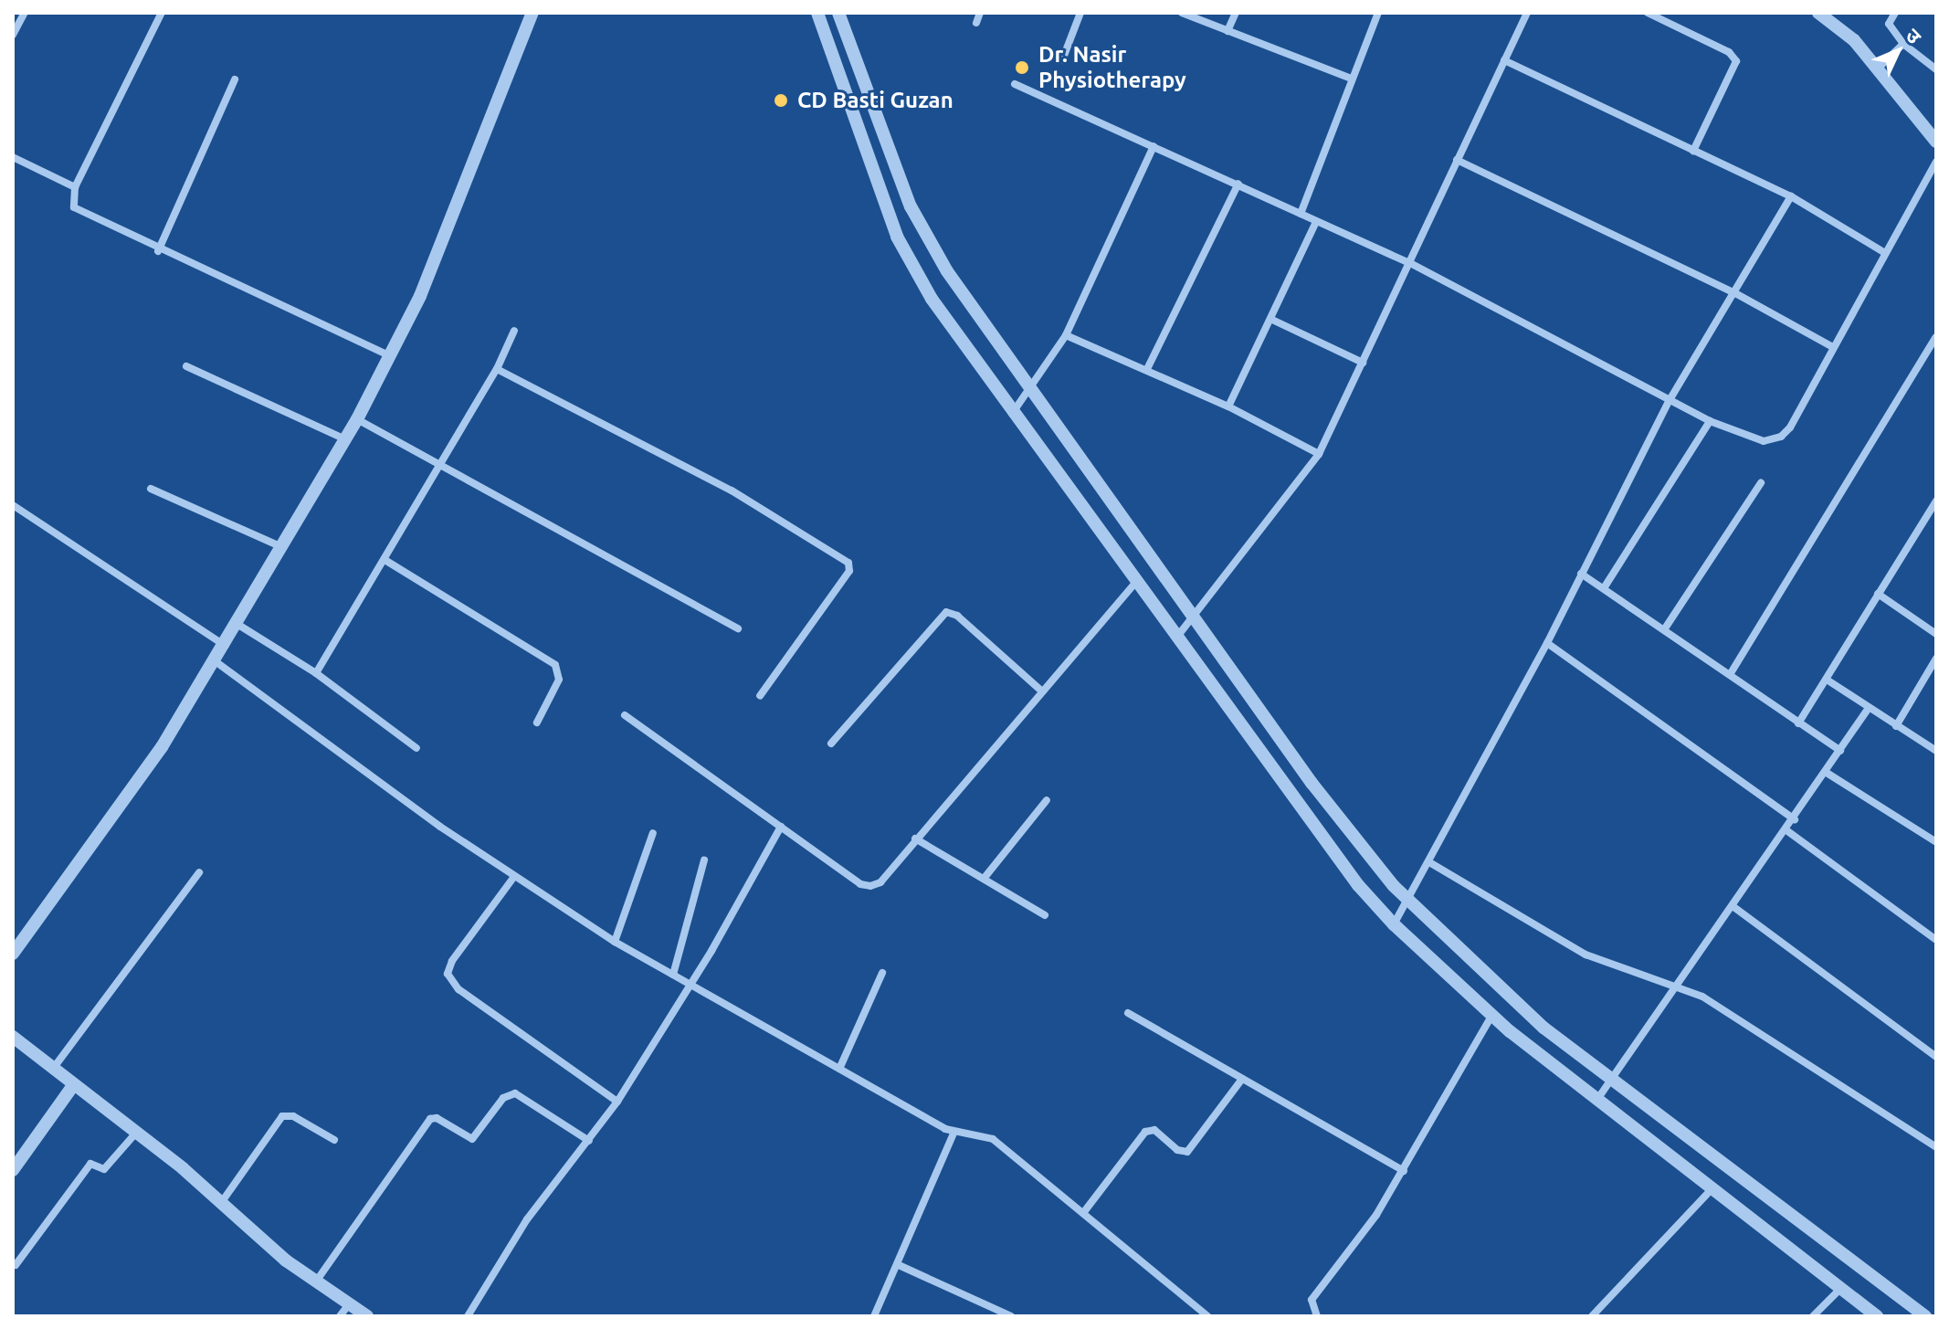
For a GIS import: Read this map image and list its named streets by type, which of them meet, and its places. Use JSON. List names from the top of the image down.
{
  "places": ["Dr. Nasir Physiotherapy", "CD Basti Guzan"],
  "north": "top right"
}
